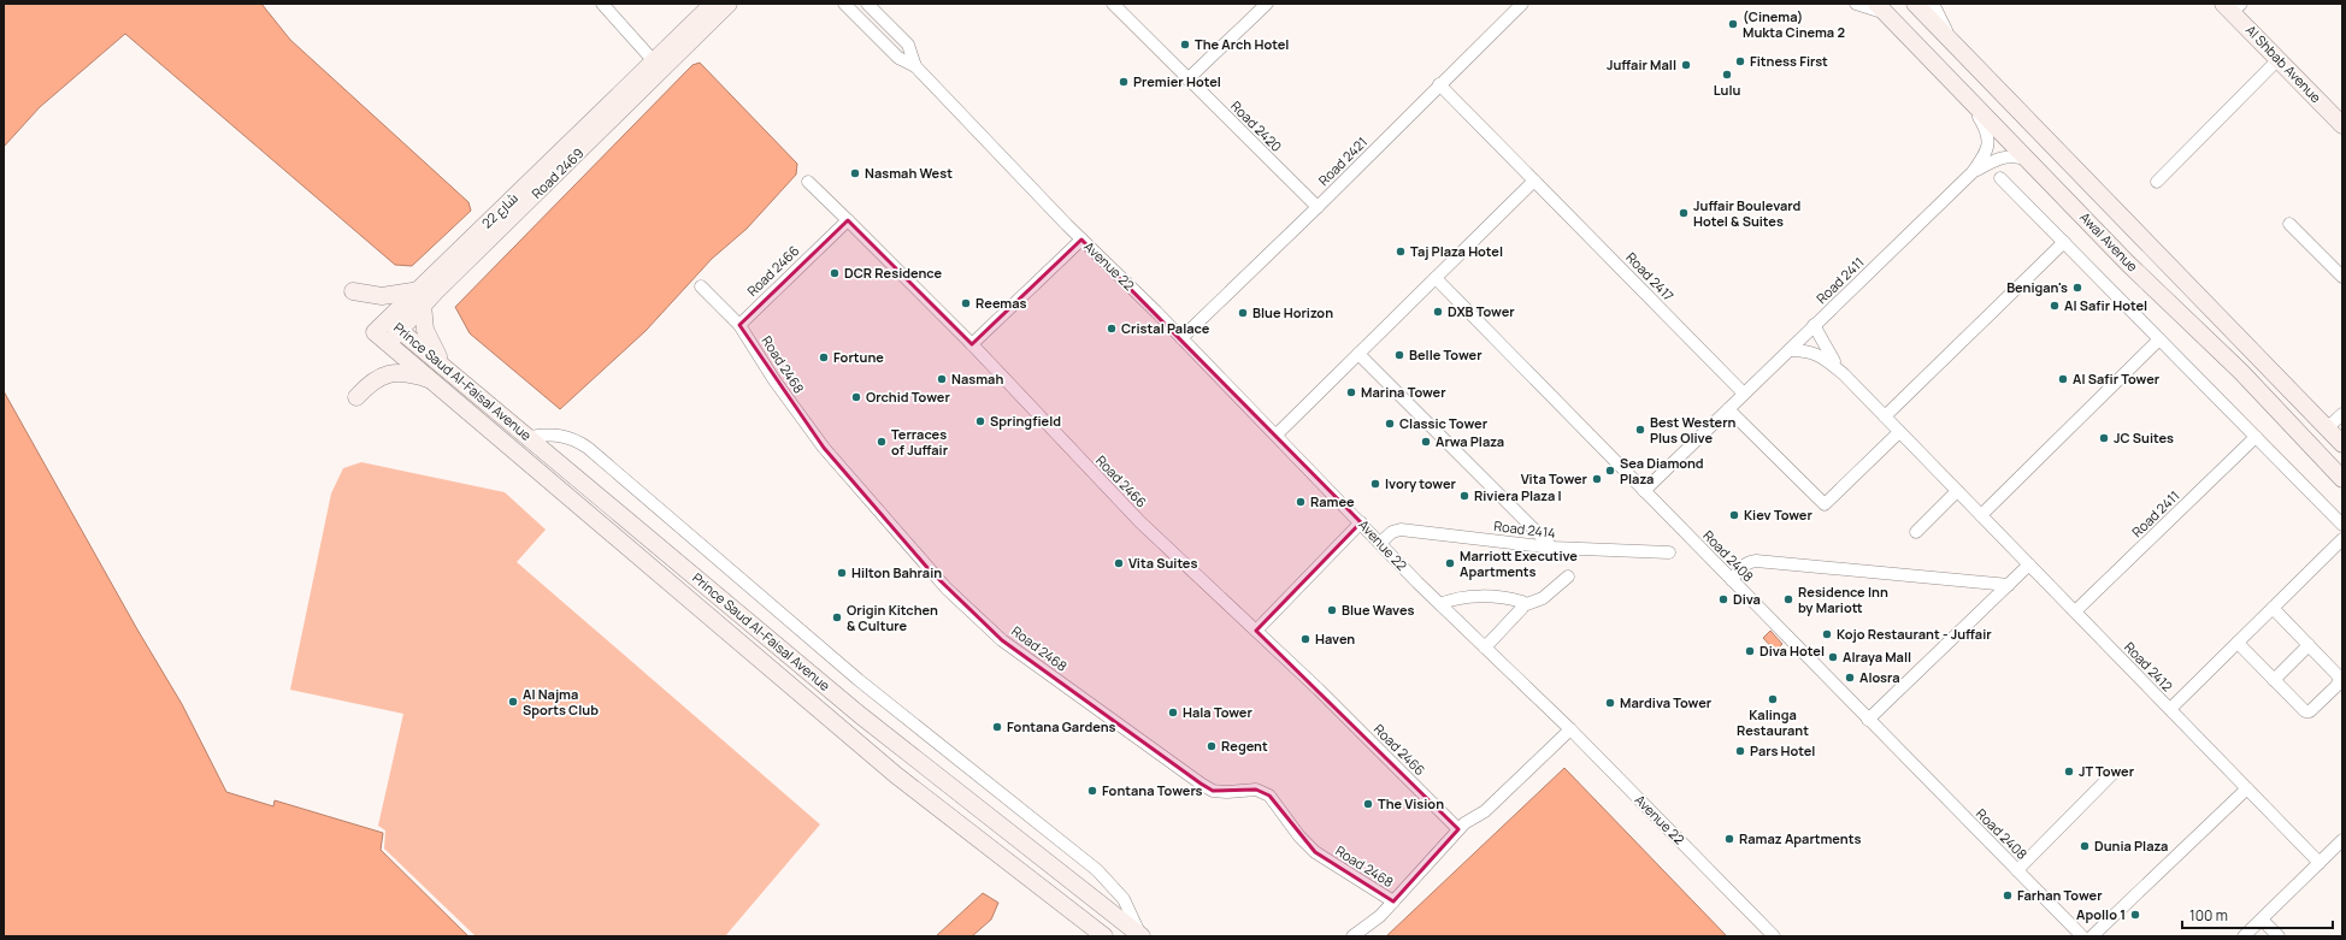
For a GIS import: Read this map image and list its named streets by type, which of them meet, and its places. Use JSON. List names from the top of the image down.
{
  "streets": {
    "street": [
      "Al Shbab Avenue",
      "Road 2420",
      "Road 2421",
      "Road 2469",
      "شارع 22",
      "Awal Avenue",
      "Avenue 22",
      "Road 2466",
      "Road 2417",
      "Road 2411",
      "Road 2468",
      "Prince Saud Al-Faisal Avenue",
      "Road 2414",
      "Road 2408",
      "Road 2412"
    ]
  },
  "crossings": [
    ["Road 2420", "Road 2421"],
    ["Road 2421", "Avenue 22"],
    ["Road 2421", "Road 2417"],
    ["Road 2469", "شارع 22"],
    ["Road 2469", "Prince Saud Al-Faisal Avenue"],
    ["Awal Avenue", "Road 2411"],
    ["Avenue 22", "Road 2414"],
    ["Road 2466", "Road 2468"],
    ["Road 2417", "Road 2411"],
    ["Road 2411", "Road 2408"],
    ["Road 2411", "Road 2412"]
  ],
  "places": [
    "(Cinema) Mukta Cinema 2",
    "The Arch Hotel",
    "Fitness First",
    "Juffair Mall",
    "Lulu",
    "Premier Hotel",
    "Nasmah West",
    "Juffair Boulevard Hotel & Suites",
    "Taj Plaza Hotel",
    "DCR Residence",
    "Benigan's",
    "Reemas",
    "Al Safir Hotel",
    "DXB Tower",
    "Blue Horizon",
    "Cristal Palace",
    "Belle Tower",
    "Fortune",
    "Nasmah",
    "Al Safir Tower",
    "Marina Tower",
    "Orchid Tower",
    "Springfield",
    "Classic Tower",
    "Best Western Plus Olive",
    "JC Suites",
    "Terraces of Juffair",
    "Arwa Plaza",
    "Sea Diamond Plaza",
    "Vita Tower",
    "Ivory tower",
    "Riviera Plaza I",
    "Ramee",
    "Kiev Tower",
    "Vita Suites",
    "Marriott Executive Apartments",
    "Hilton Bahrain",
    "Diva",
    "Residence Inn by Mariott",
    "Blue Waves",
    "Origin Kitchen & Culture",
    "Kojo Restaurant - Juffair",
    "Haven",
    "Diva Hotel",
    "Alraya Mall",
    "Alosra",
    "Kalinga Restaurant",
    "Al Najma Sports Club",
    "Mardiva Tower",
    "Hala Tower",
    "Fontana Gardens",
    "Regent",
    "Pars Hotel",
    "JT Tower",
    "Fontana Towers",
    "The Vision",
    "Ramaz Apartments",
    "Dunia Plaza",
    "Farhan Tower",
    "Apollo 1"
  ],
  "scale_bar": "100 m"
}
